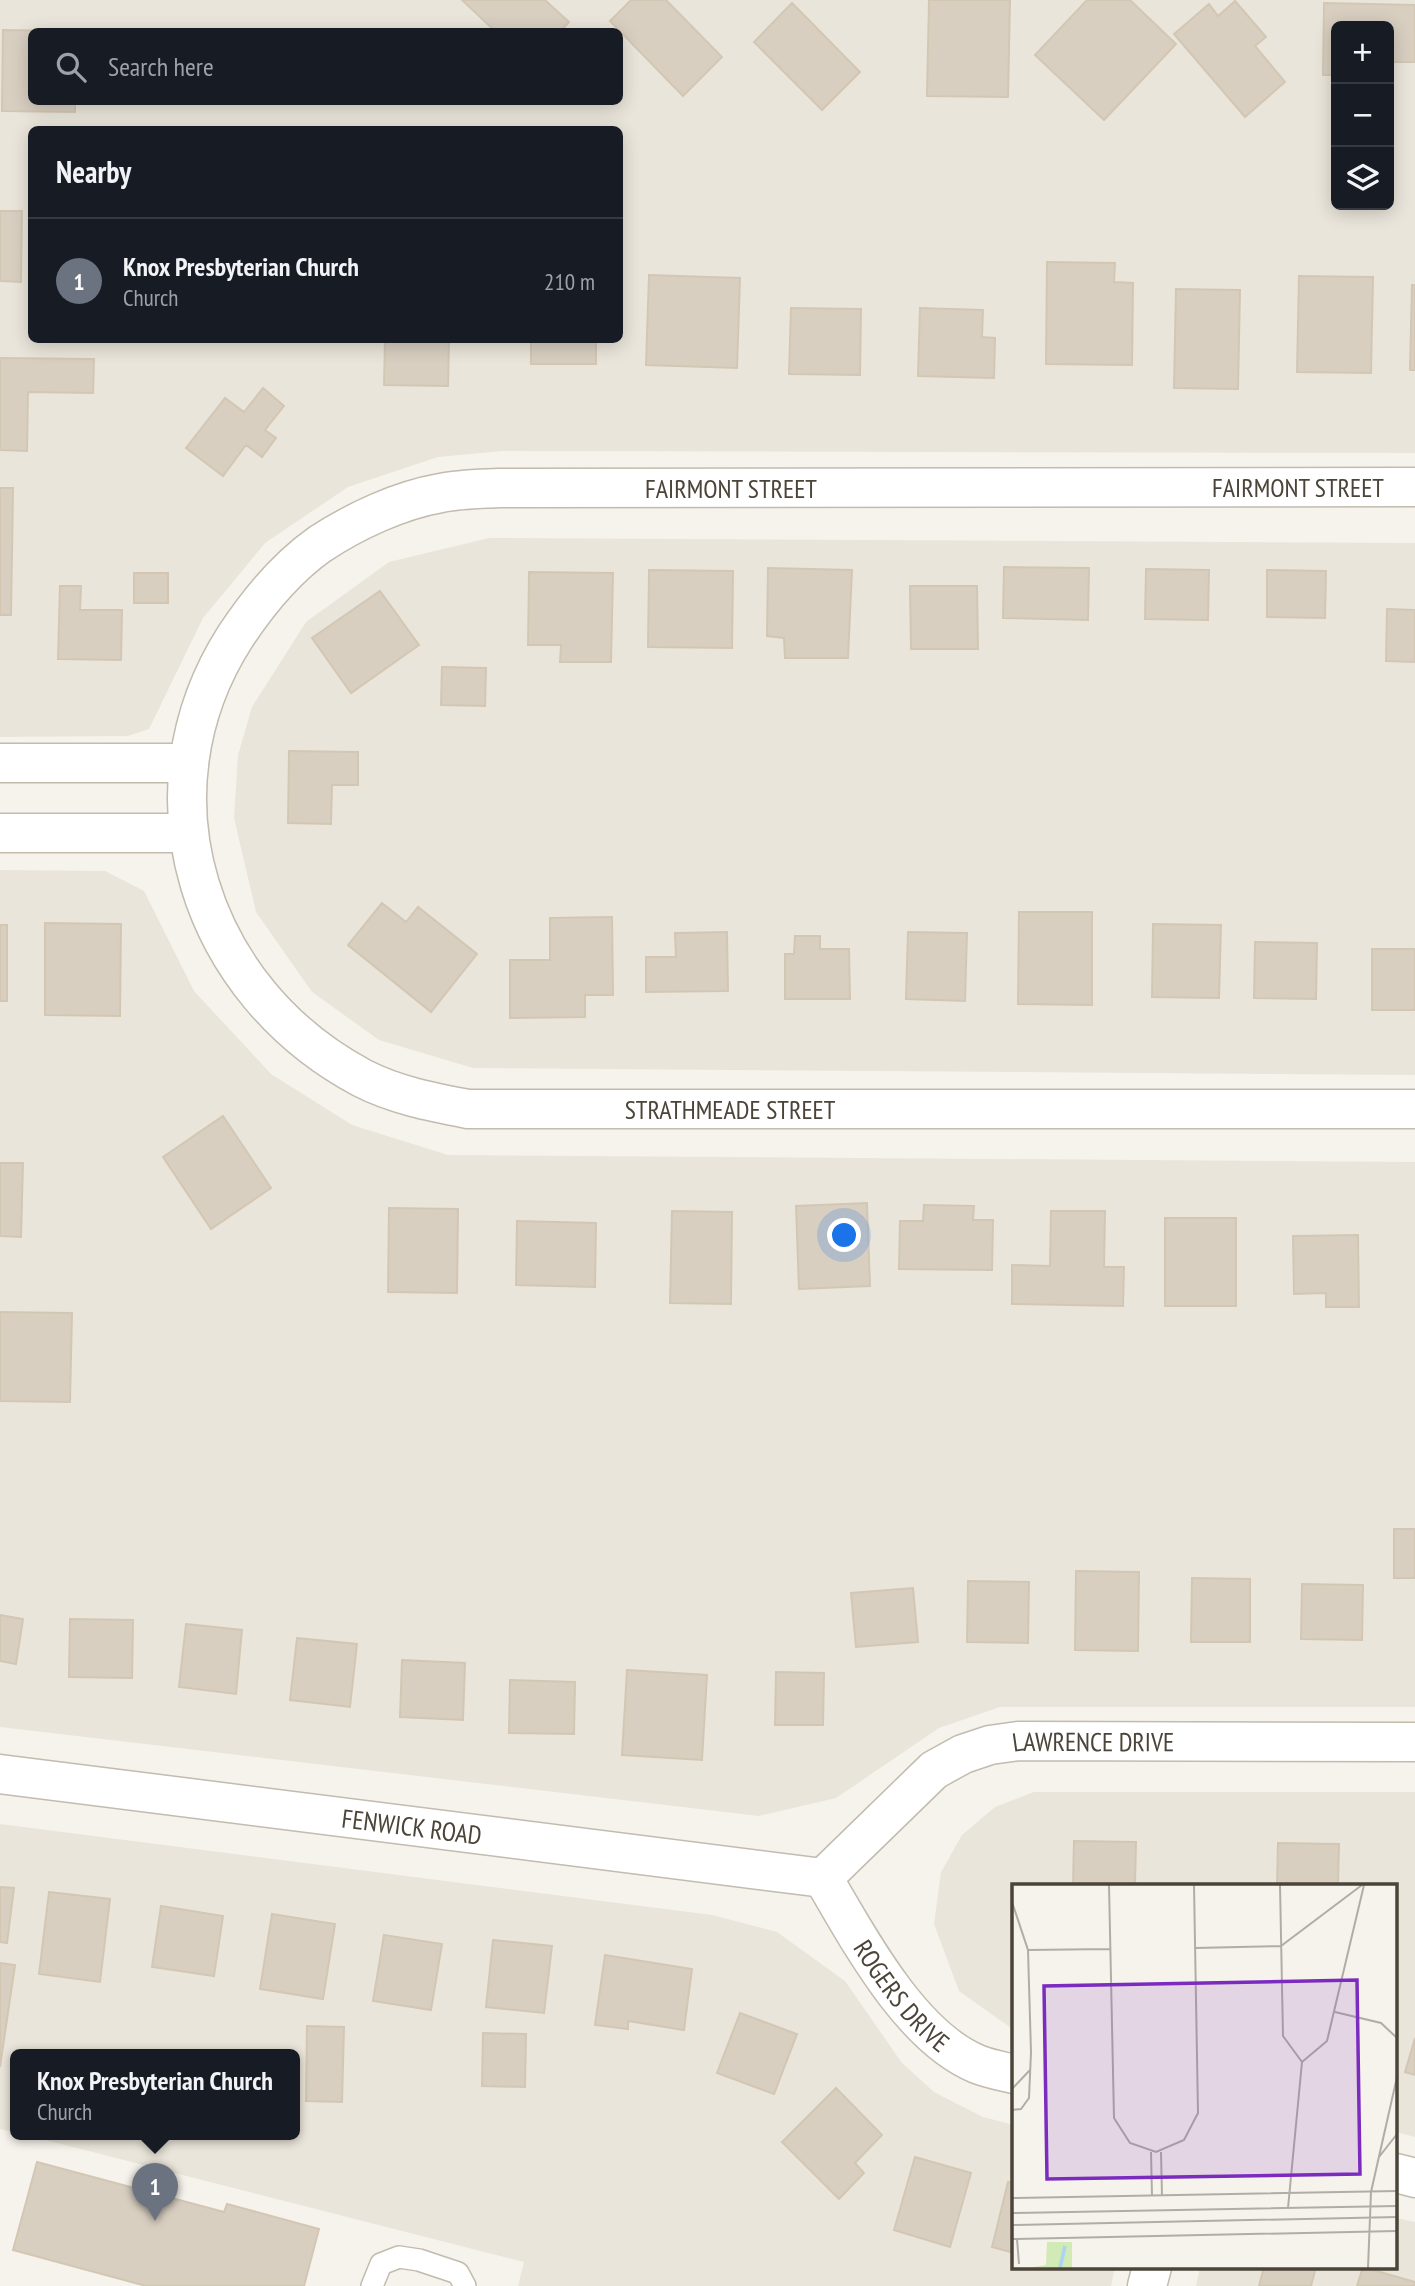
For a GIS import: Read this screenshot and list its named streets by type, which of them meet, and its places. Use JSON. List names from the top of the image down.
{
  "streets": {
    "street": [
      "FAIRMONT STREET",
      "STRATHMEADE STREET",
      "LAWRENCE DRIVE",
      "FENWICK ROAD",
      "ROGERS DRIVE"
    ]
  },
  "crossings": [
    ["FAIRMONT STREET", "STRATHMEADE STREET"],
    ["LAWRENCE DRIVE", "FENWICK ROAD"],
    ["LAWRENCE DRIVE", "ROGERS DRIVE"],
    ["FENWICK ROAD", "ROGERS DRIVE"]
  ],
  "page": {
    "map_buttons": ["+", "−"],
    "search": "Search here",
    "heading": "Nearby",
    "list": [
      {
        "mark": "1",
        "name": "Knox Presbyterian Church",
        "note": "Church",
        "value": "210 m"
      }
    ],
    "popup": ["Knox Presbyterian Church", "Church"],
    "pins": "1"
  }
}
